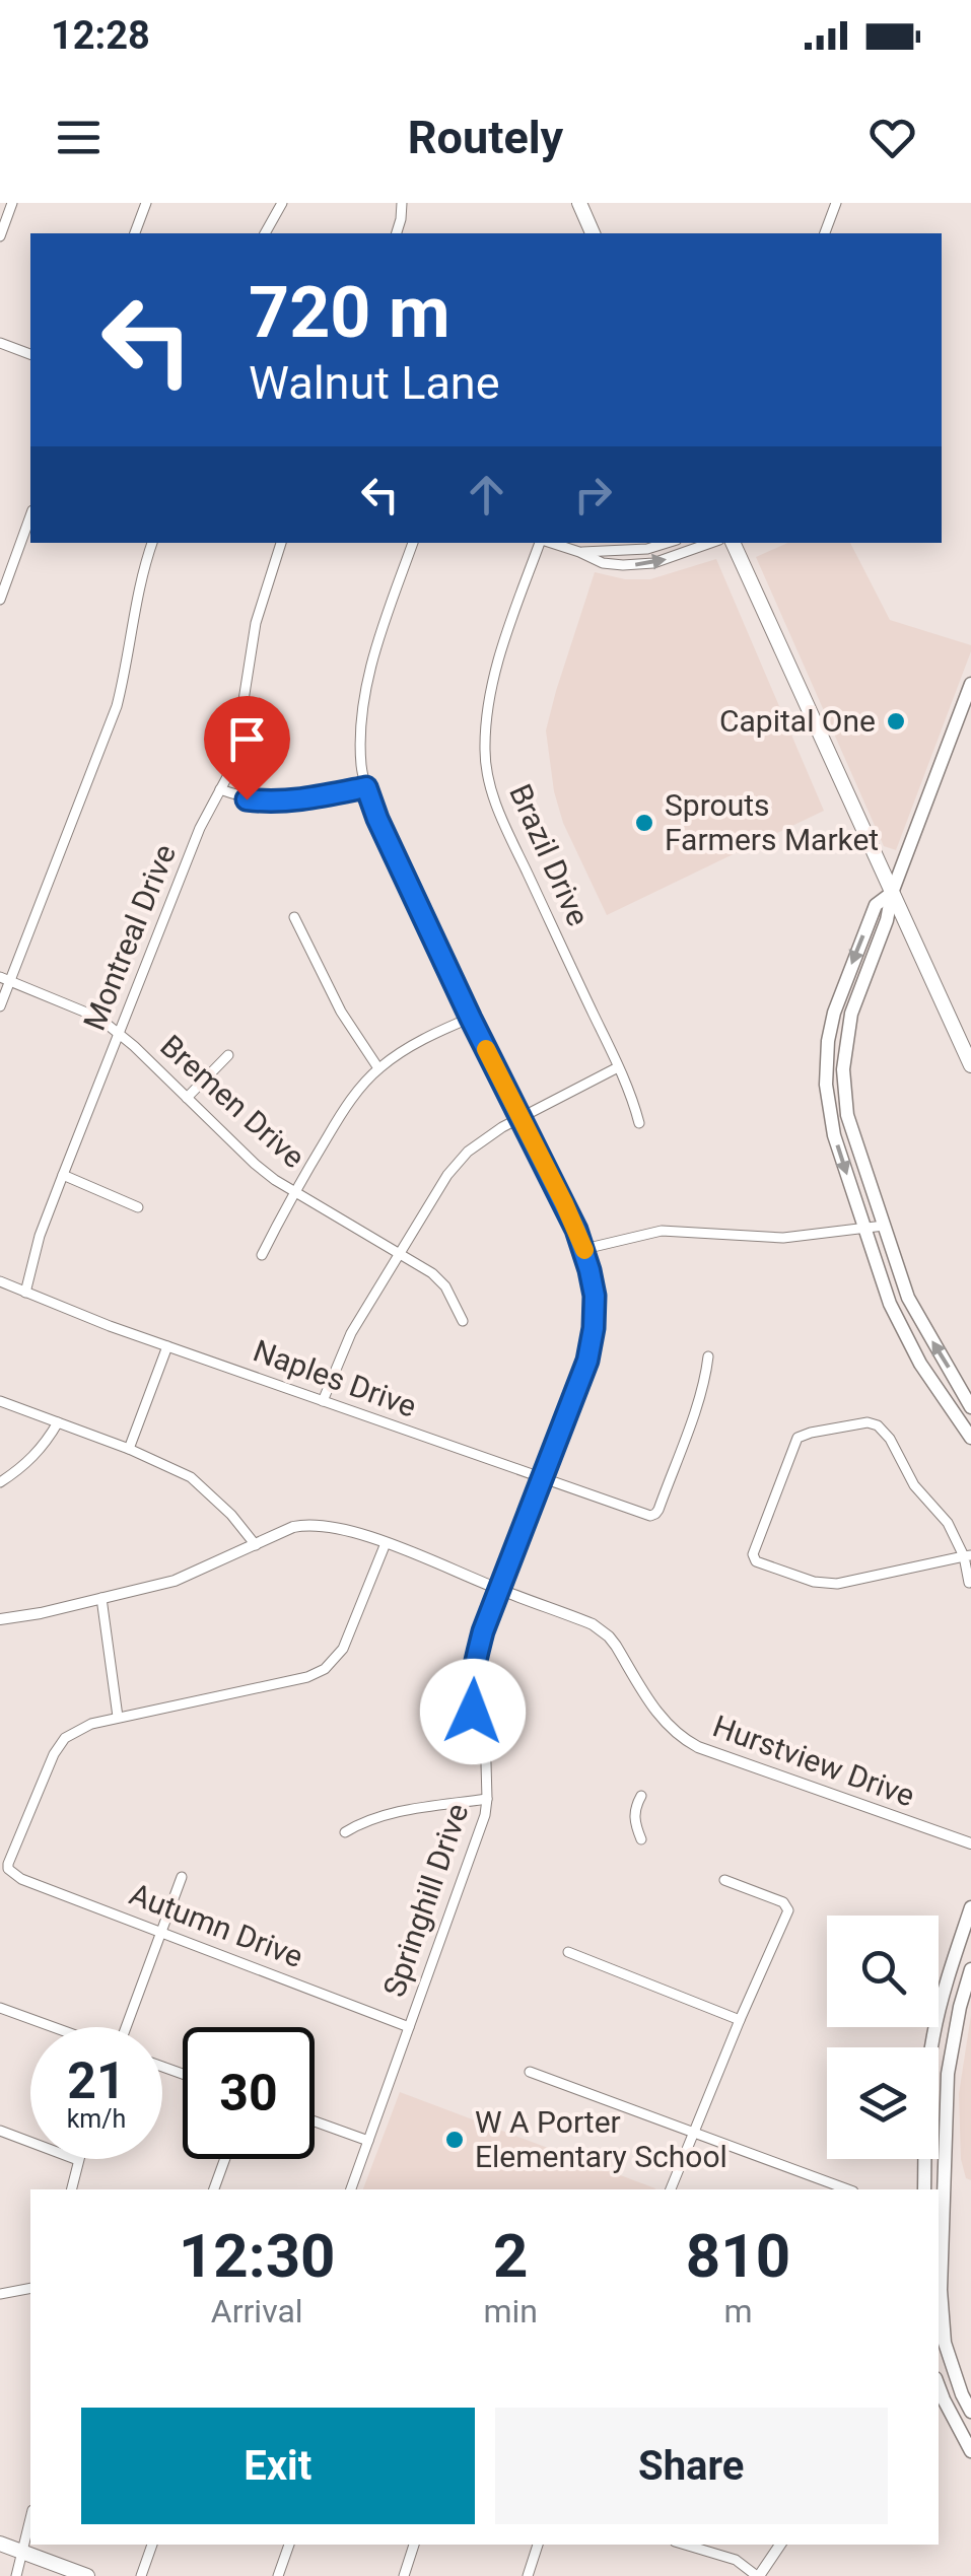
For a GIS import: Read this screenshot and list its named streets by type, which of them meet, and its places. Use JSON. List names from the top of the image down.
{
  "streets": {
    "street": [
      "Brazil Drive",
      "Montreal Drive",
      "Bremen Drive",
      "Naples Drive",
      "Hurstview Drive",
      "Springhill Drive",
      "Autumn Drive"
    ]
  },
  "crossings": [
    ["Montreal Drive", "Bremen Drive"],
    ["Montreal Drive", "Naples Drive"],
    ["Naples Drive", "Springhill Drive"],
    ["Hurstview Drive", "Springhill Drive"],
    ["Springhill Drive", "Autumn Drive"]
  ],
  "places": ["Capital One", "Sprouts Farmers Market", "W A Porter Elementary School"],
  "page": {
    "status": "12:28",
    "header": "Routely",
    "turn": ["720 m", "Walnut Lane"],
    "speed": "21 km/h",
    "limit": "30",
    "eta": [
      "12:30",
      "Arrival",
      "2",
      "min",
      "810",
      "m"
    ],
    "buttons": ["Exit", "Share"]
  }
}
